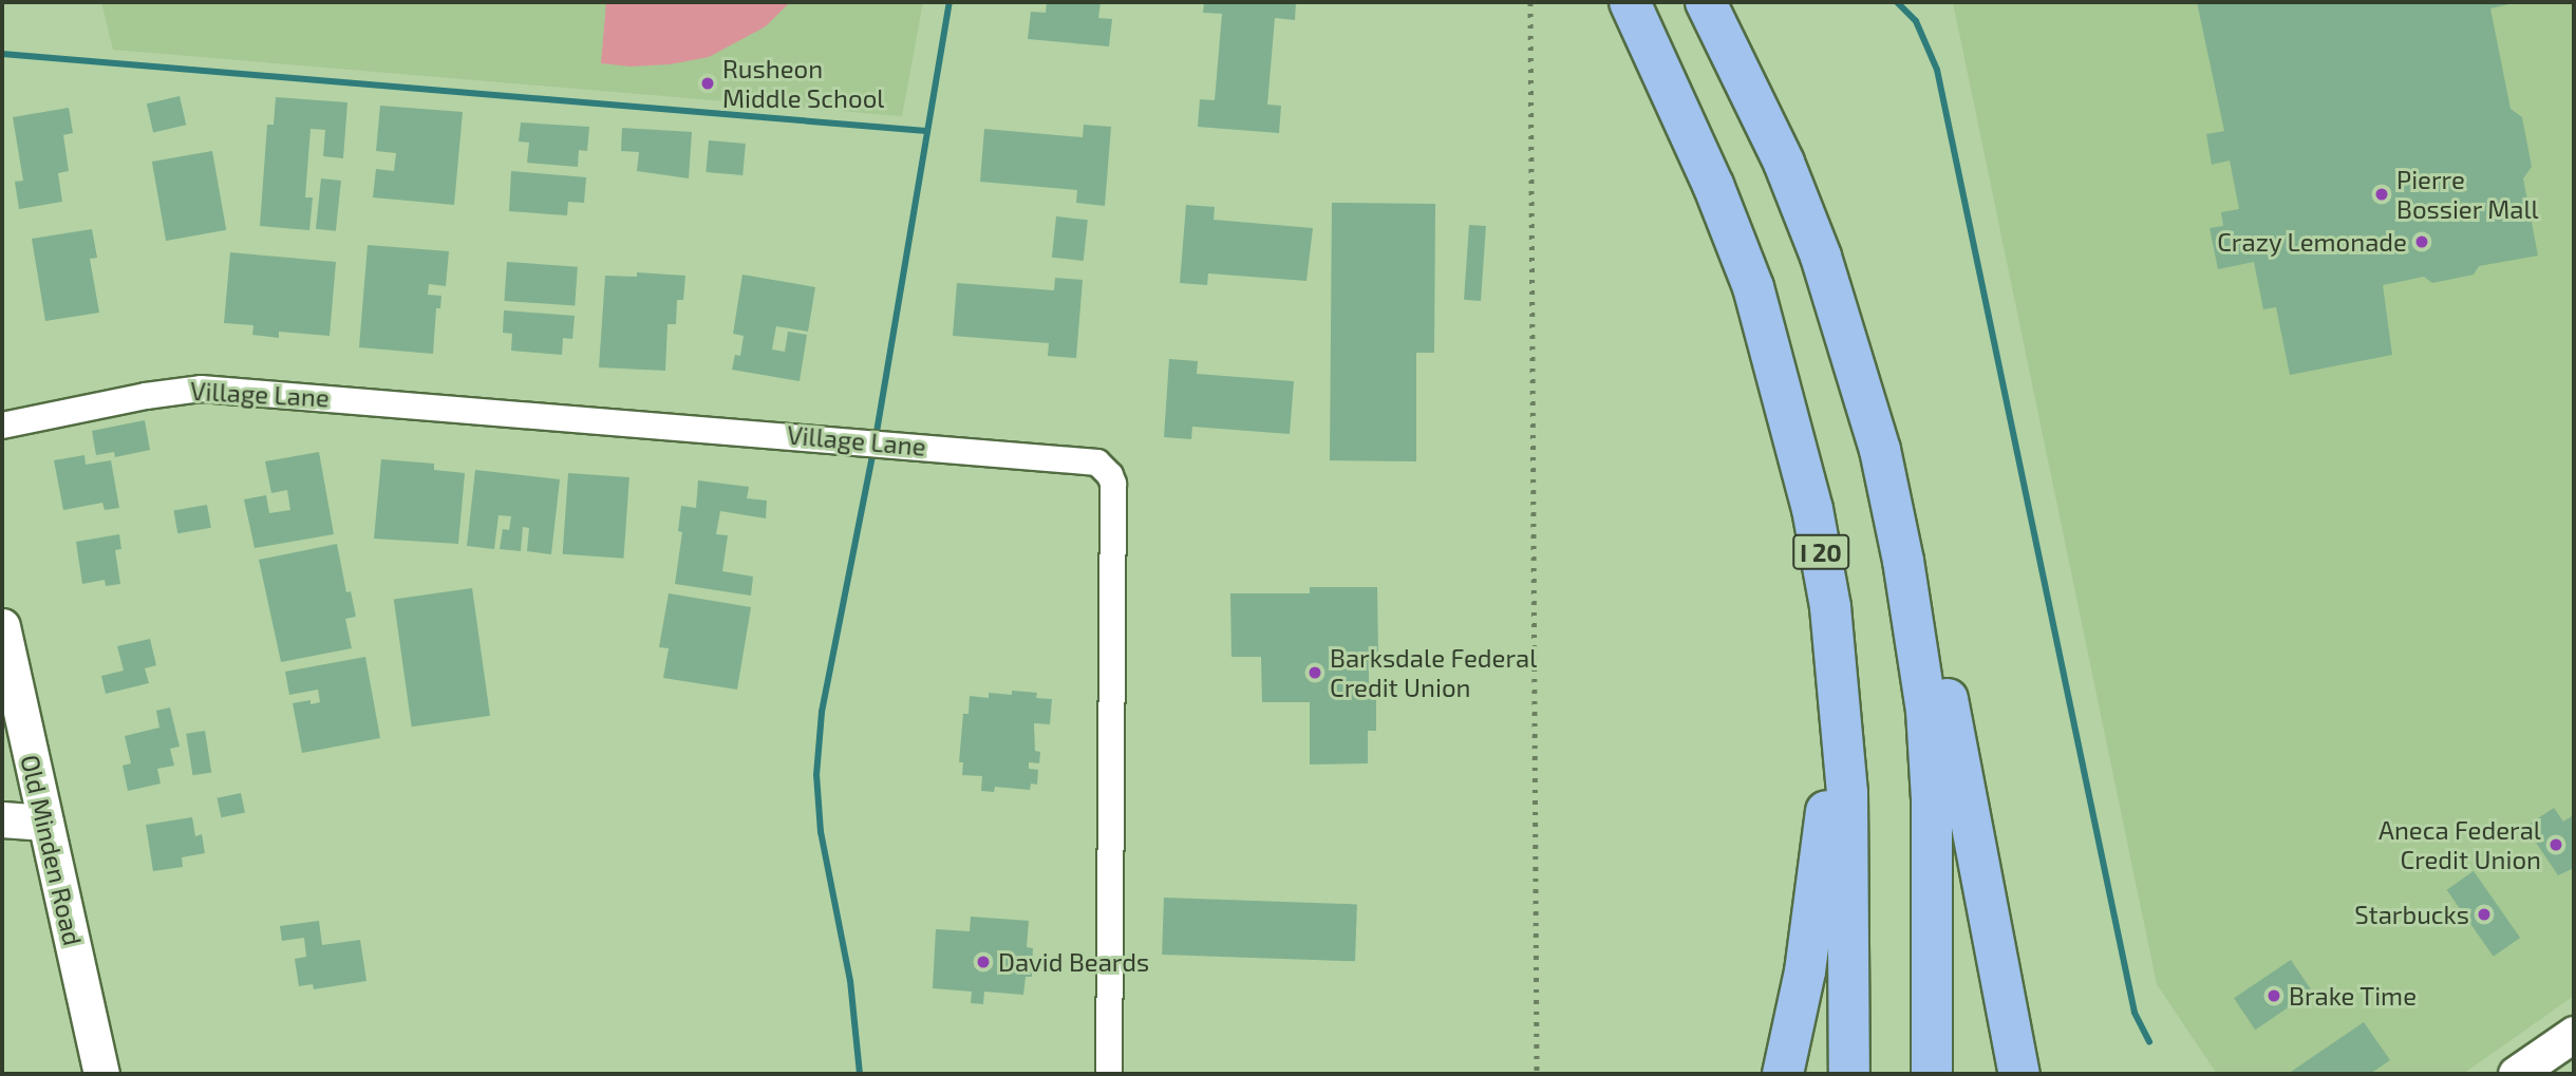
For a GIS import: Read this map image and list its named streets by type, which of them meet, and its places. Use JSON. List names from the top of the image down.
{
  "streets": {
    "highway": ["I 20"],
    "main road": ["Old Minden Road"],
    "street": ["Village Lane"]
  },
  "places": [
    "Rusheon Middle School",
    "Pierre Bossier Mall",
    "Crazy Lemonade",
    "Barksdale Federal Credit Union",
    "Aneca Federal Credit Union",
    "Starbucks",
    "David Beards",
    "Brake Time"
  ]
}
